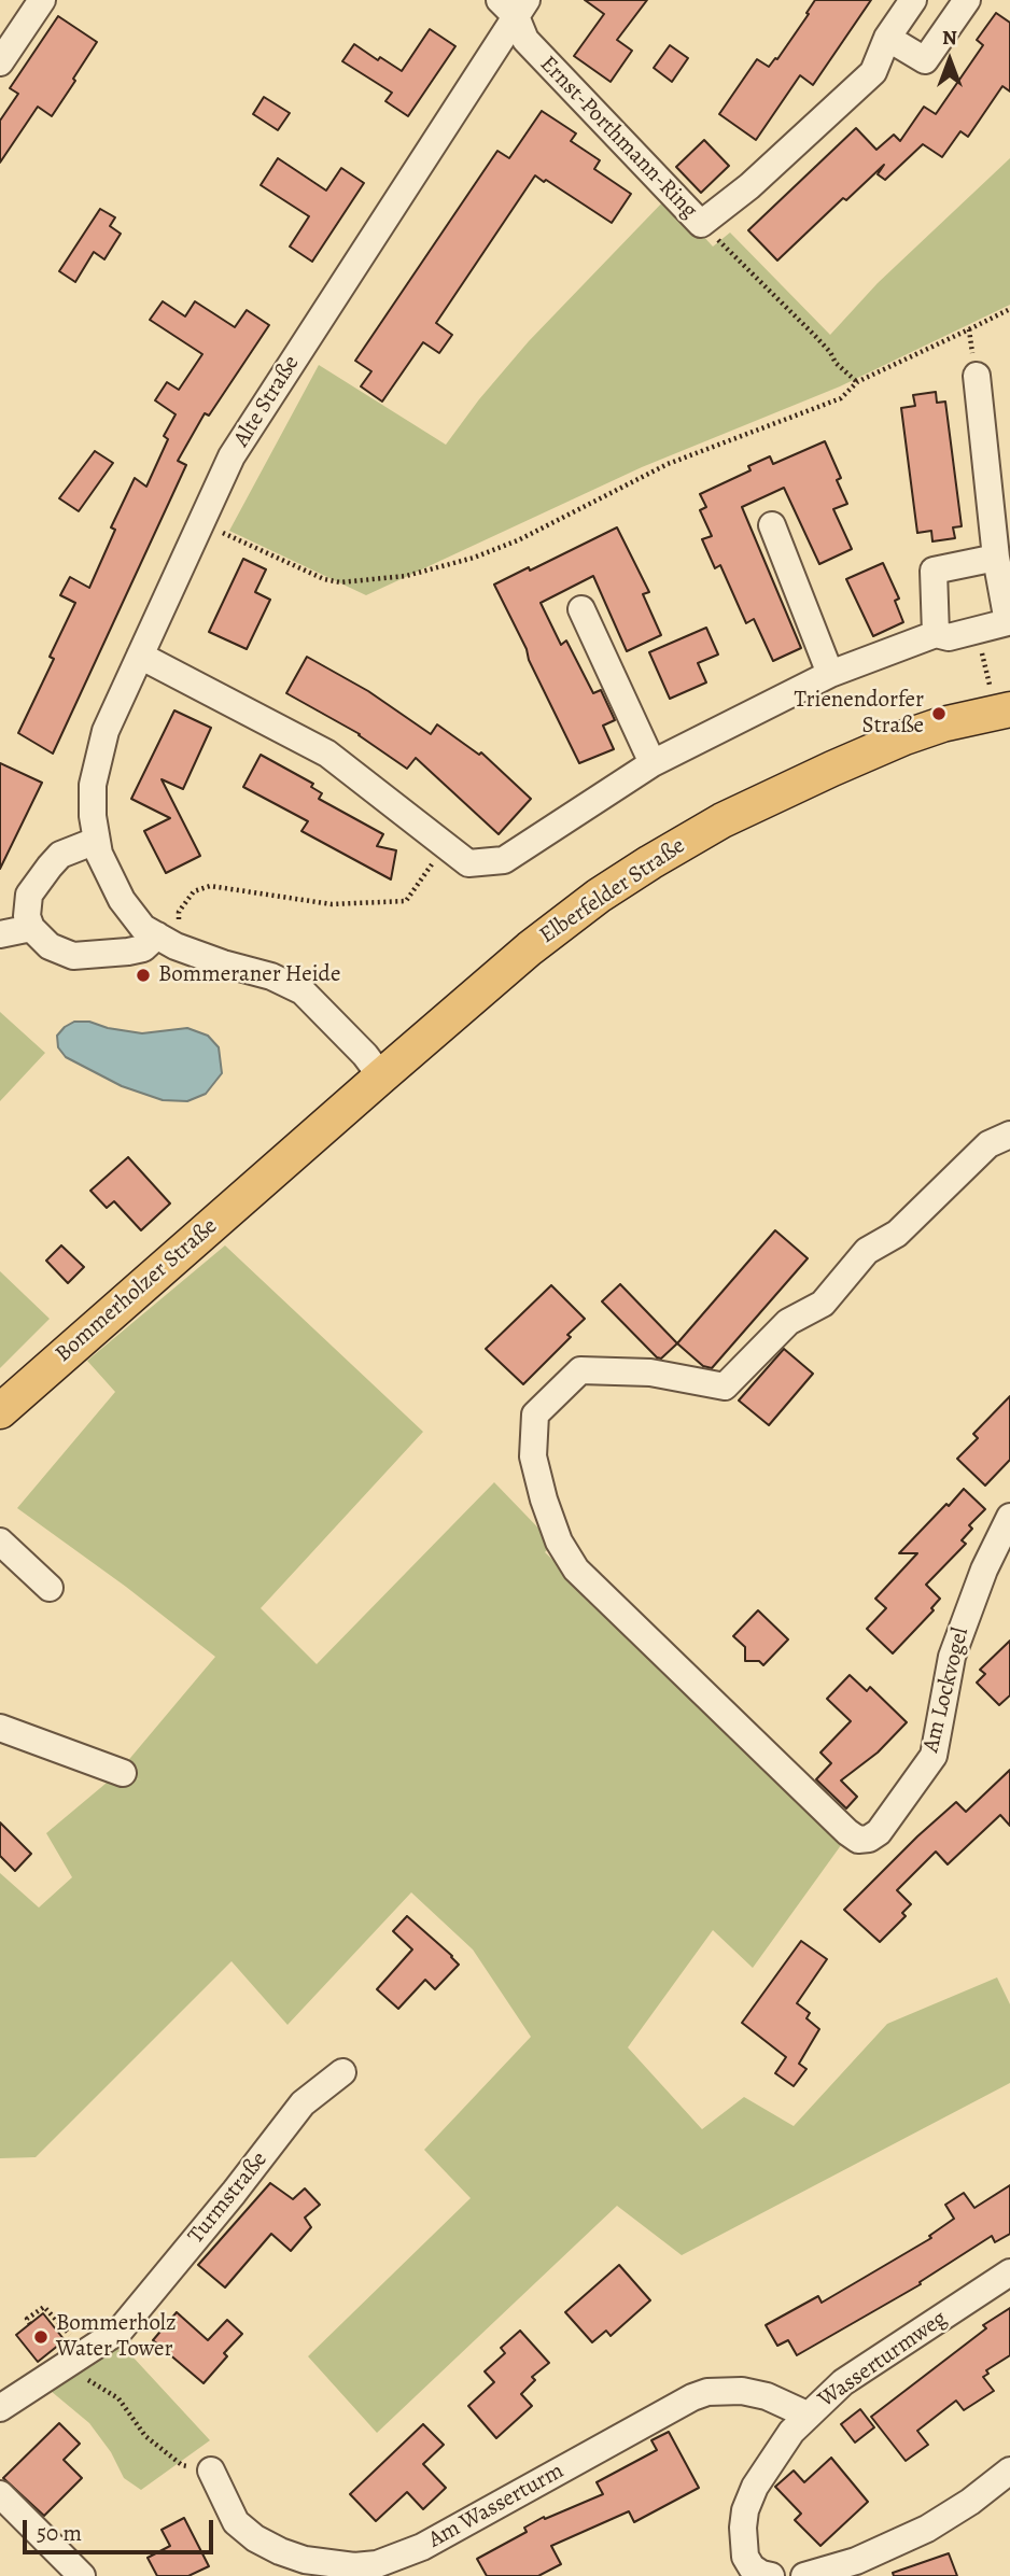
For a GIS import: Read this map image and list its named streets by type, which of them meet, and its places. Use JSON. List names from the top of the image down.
{
  "streets": {
    "main road": ["Elberfelder Straße", "Bommerholzer Straße"],
    "street": [
      "Ernst-Porthmann-Ring",
      "Alte Straße",
      "Am Lockvogel",
      "Turmstraße",
      "Wasserturmweg",
      "Am Wasserturm"
    ]
  },
  "crossings": [
    ["Ernst-Porthmann-Ring", "Alte Straße"],
    ["Alte Straße", "Elberfelder Straße"],
    ["Elberfelder Straße", "Bommerholzer Straße"],
    ["Wasserturmweg", "Am Wasserturm"]
  ],
  "places": ["Trienendorfer Straße", "Bommeraner Heide", "Bommerholz Water Tower"],
  "scale_bar": "50 m",
  "north": "top"
}
